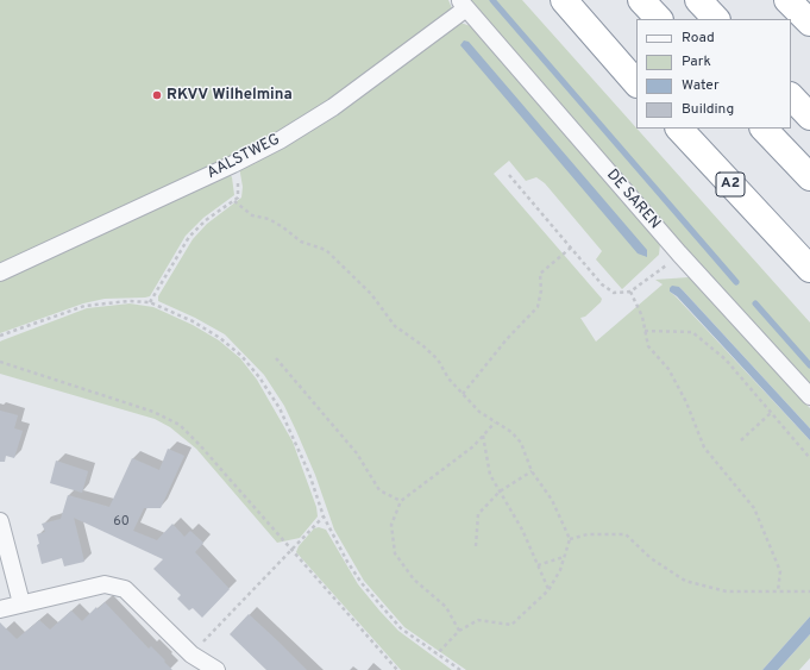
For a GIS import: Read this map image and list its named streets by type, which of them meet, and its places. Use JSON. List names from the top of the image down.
{
  "streets": {
    "highway": ["A2"],
    "street": ["AALSTWEG", "DE SAREN"]
  },
  "crossings": [
    ["AALSTWEG", "DE SAREN"]
  ],
  "places": ["RKVV Wilhelmina"],
  "house_numbers": ["60"],
  "legend": [
    "Road",
    "Park",
    "Water",
    "Building"
  ]
}
